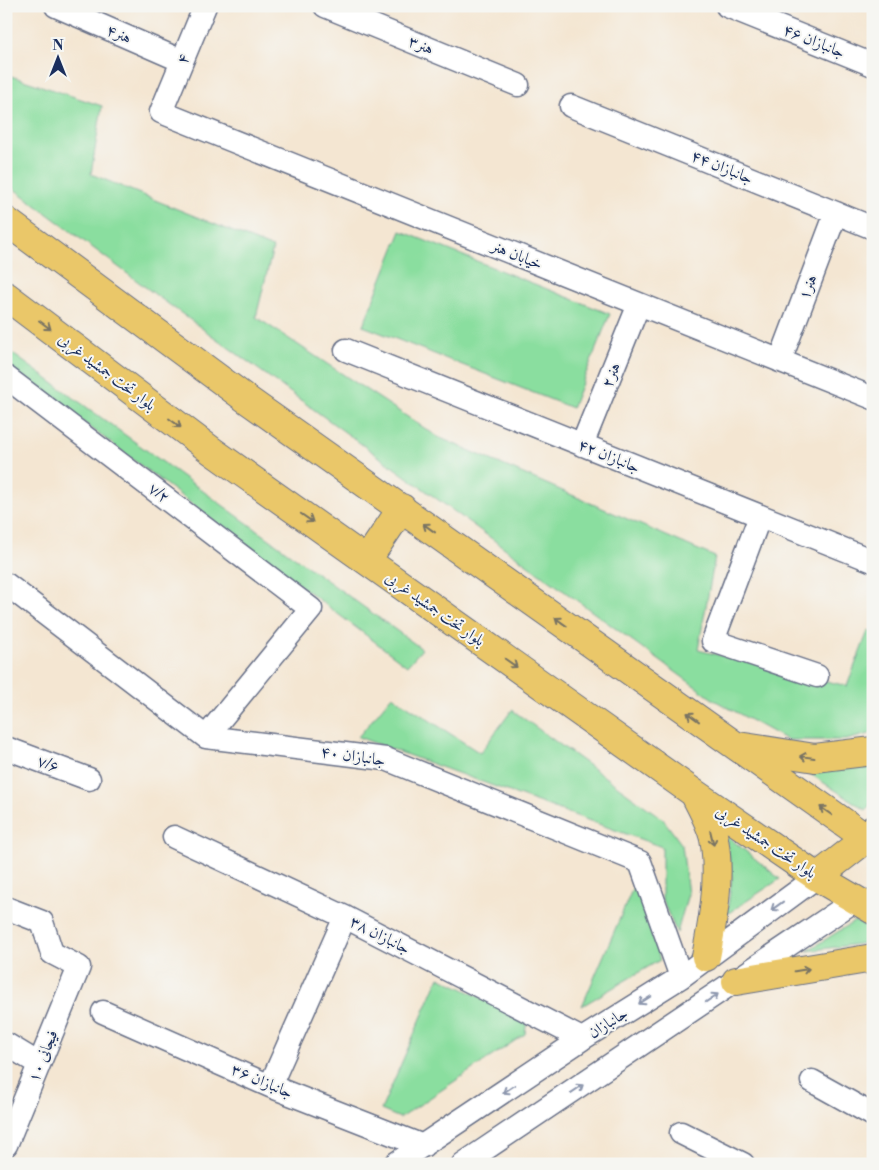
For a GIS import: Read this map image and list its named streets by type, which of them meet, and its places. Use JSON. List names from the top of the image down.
{
  "streets": {
    "main road": ["بلوار تخت جمشید غربی"],
    "street": [
      "هنر۴",
      "۴۶ جانبازان",
      "هنر۳",
      "۴",
      "۴۴ جانبازان",
      "خیابان هنر",
      "هنر۱",
      "هنر۲",
      "۴۲ جانبازان",
      "۷/۲",
      "۴۰ جانبازان",
      "۷/۶",
      "۳۸ جانبازان",
      "جانبازان",
      "فیجانی ۱۰",
      "۳۶ جانبازان"
    ]
  },
  "crossings": [
    ["هنر۴", "۴"],
    ["۴", "خیابان هنر"],
    ["۴۴ جانبازان", "هنر۱"],
    ["خیابان هنر", "هنر۱"],
    ["خیابان هنر", "هنر۲"],
    ["بلوار تخت جمشید غربی", "جانبازان"],
    ["هنر۲", "۴۲ جانبازان"],
    ["۷/۲", "۴۰ جانبازان"],
    ["۴۰ جانبازان", "جانبازان"],
    ["۳۸ جانبازان", "جانبازان"],
    ["جانبازان", "۳۶ جانبازان"]
  ],
  "north": "top"
}
